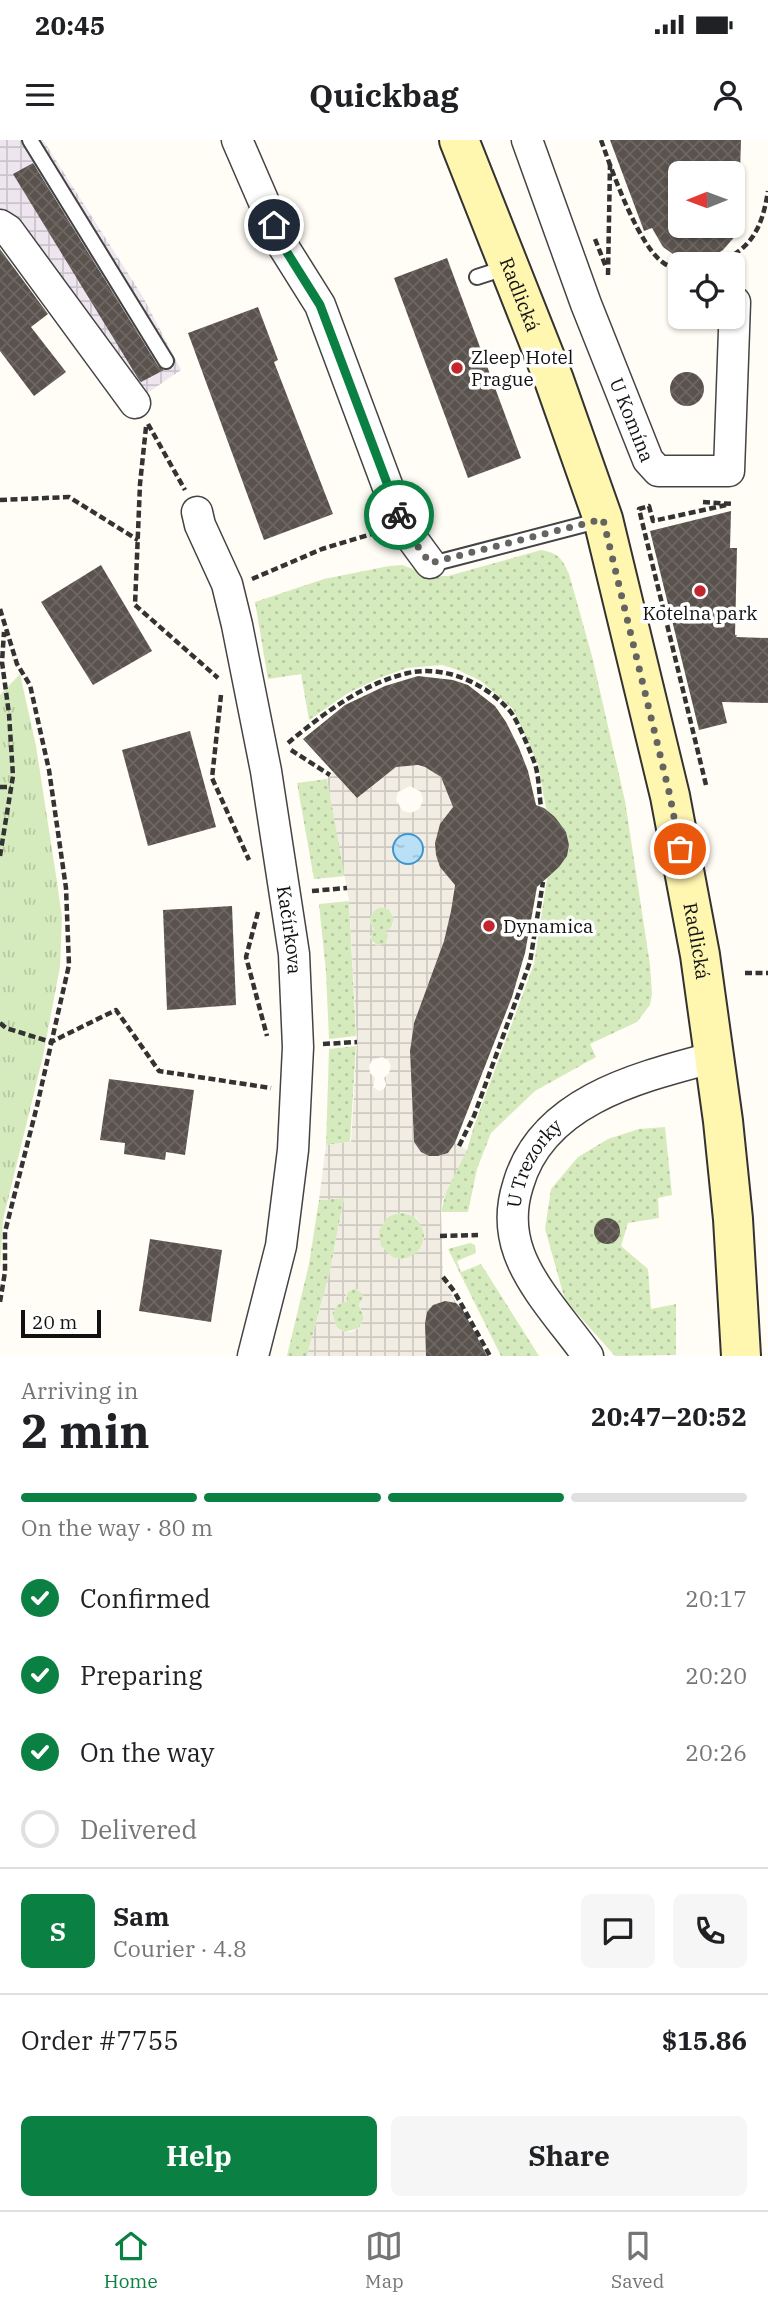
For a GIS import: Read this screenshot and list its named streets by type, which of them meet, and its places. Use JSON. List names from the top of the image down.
{
  "streets": {
    "main road": ["Radlická"],
    "street": ["U Komína", "Kačírkova", "U Trezorky"]
  },
  "crossings": [
    ["Radlická", "U Trezorky"]
  ],
  "places": ["Zleep Hotel Prague", "Kotelna park", "Dynamica"],
  "scale_bar": "20 m",
  "north": "left",
  "page": {
    "status": "20:45",
    "header": "Quickbag",
    "scale": "20 m",
    "heading": ["2 min", "Arriving in", "20:47–20:52"],
    "panel": [
      "Sam",
      "Courier · 4.8",
      "Order #7755",
      "$15.86"
    ],
    "bar": "On the way · 80 m",
    "list": [
      ["Confirmed", "20:17"],
      ["Preparing", "20:20"],
      ["On the way", "20:26"],
      "Delivered"
    ],
    "round": "S",
    "buttons": ["Help", "Share"],
    "tabs": ["Home", "Map", "Saved"]
  }
}
